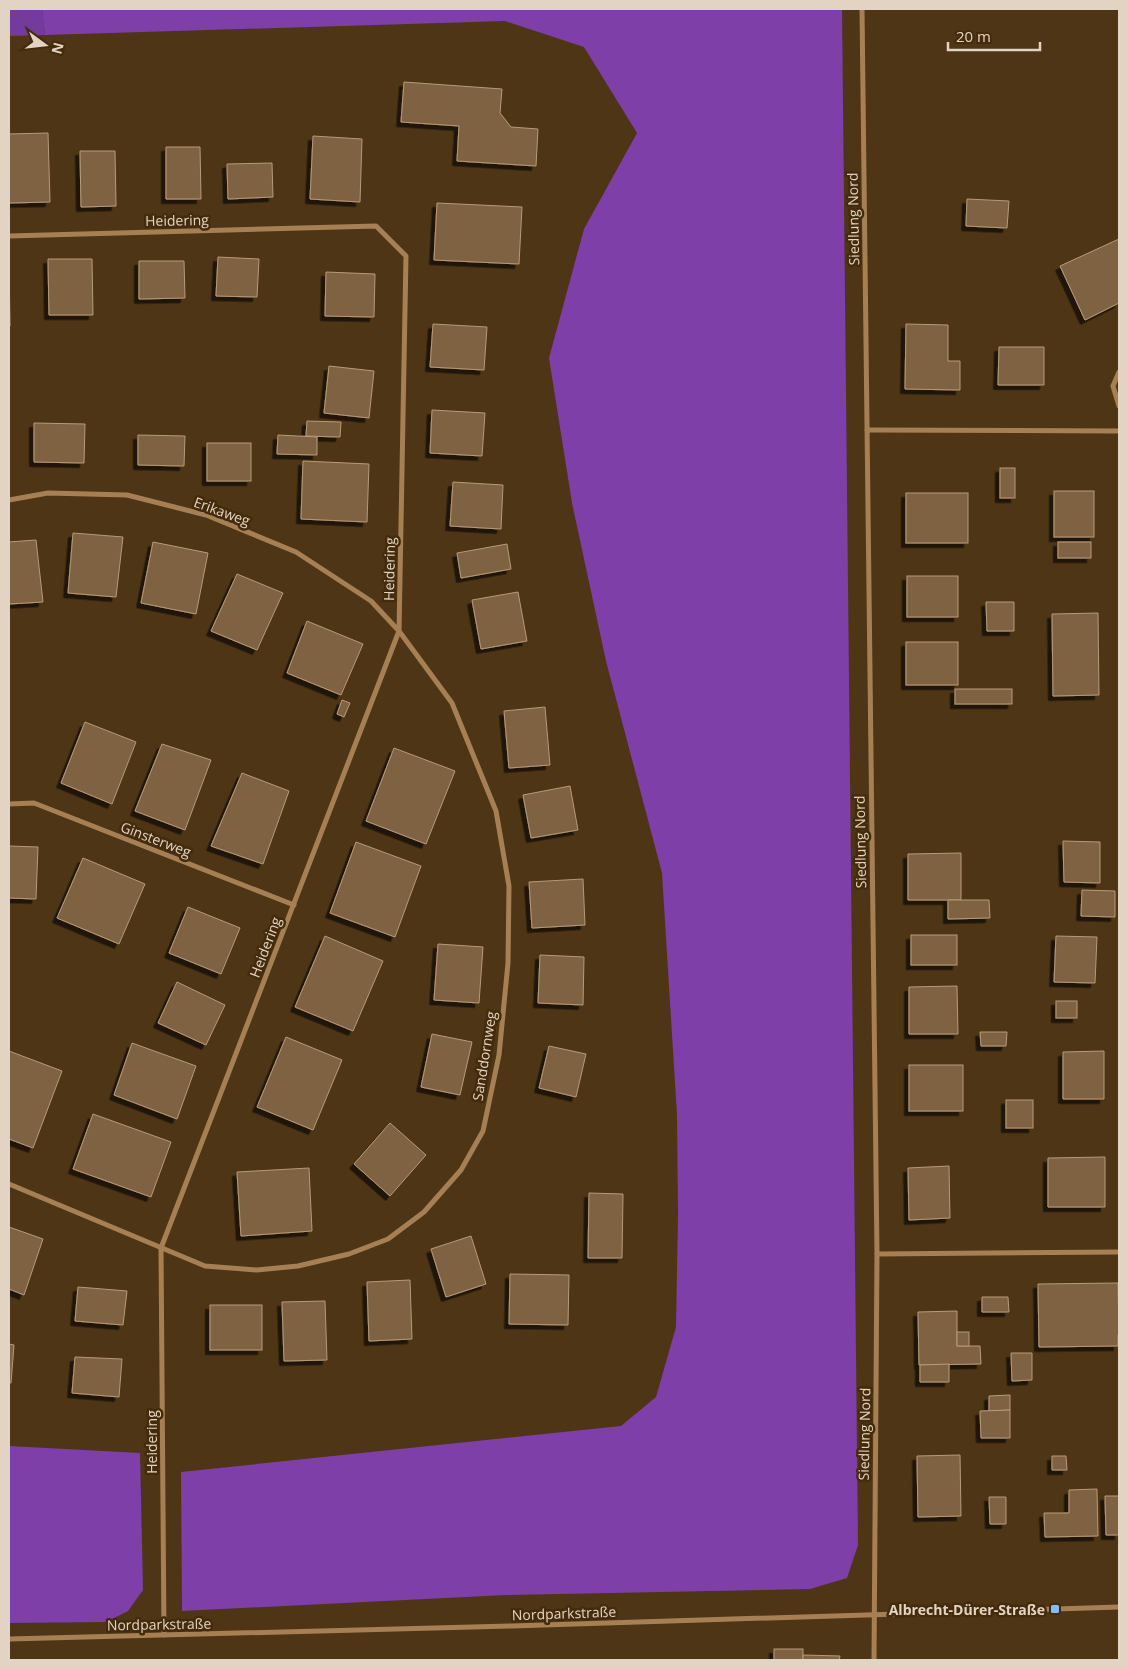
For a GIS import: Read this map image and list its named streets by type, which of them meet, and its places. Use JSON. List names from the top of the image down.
{
  "streets": {
    "street": [
      "Siedlung Nord",
      "Heidering",
      "Erikaweg",
      "Ginsterweg",
      "Sanddornweg",
      "Nordparkstraße"
    ]
  },
  "crossings": [
    ["Siedlung Nord", "Nordparkstraße"],
    ["Heidering", "Erikaweg"],
    ["Heidering", "Ginsterweg"],
    ["Heidering", "Sanddornweg"],
    ["Heidering", "Nordparkstraße"],
    ["Erikaweg", "Sanddornweg"]
  ],
  "places": {
    "transit": ["Albrecht-Dürer-Straße"]
  },
  "scale_bar": "20 m",
  "north": "right"
}
